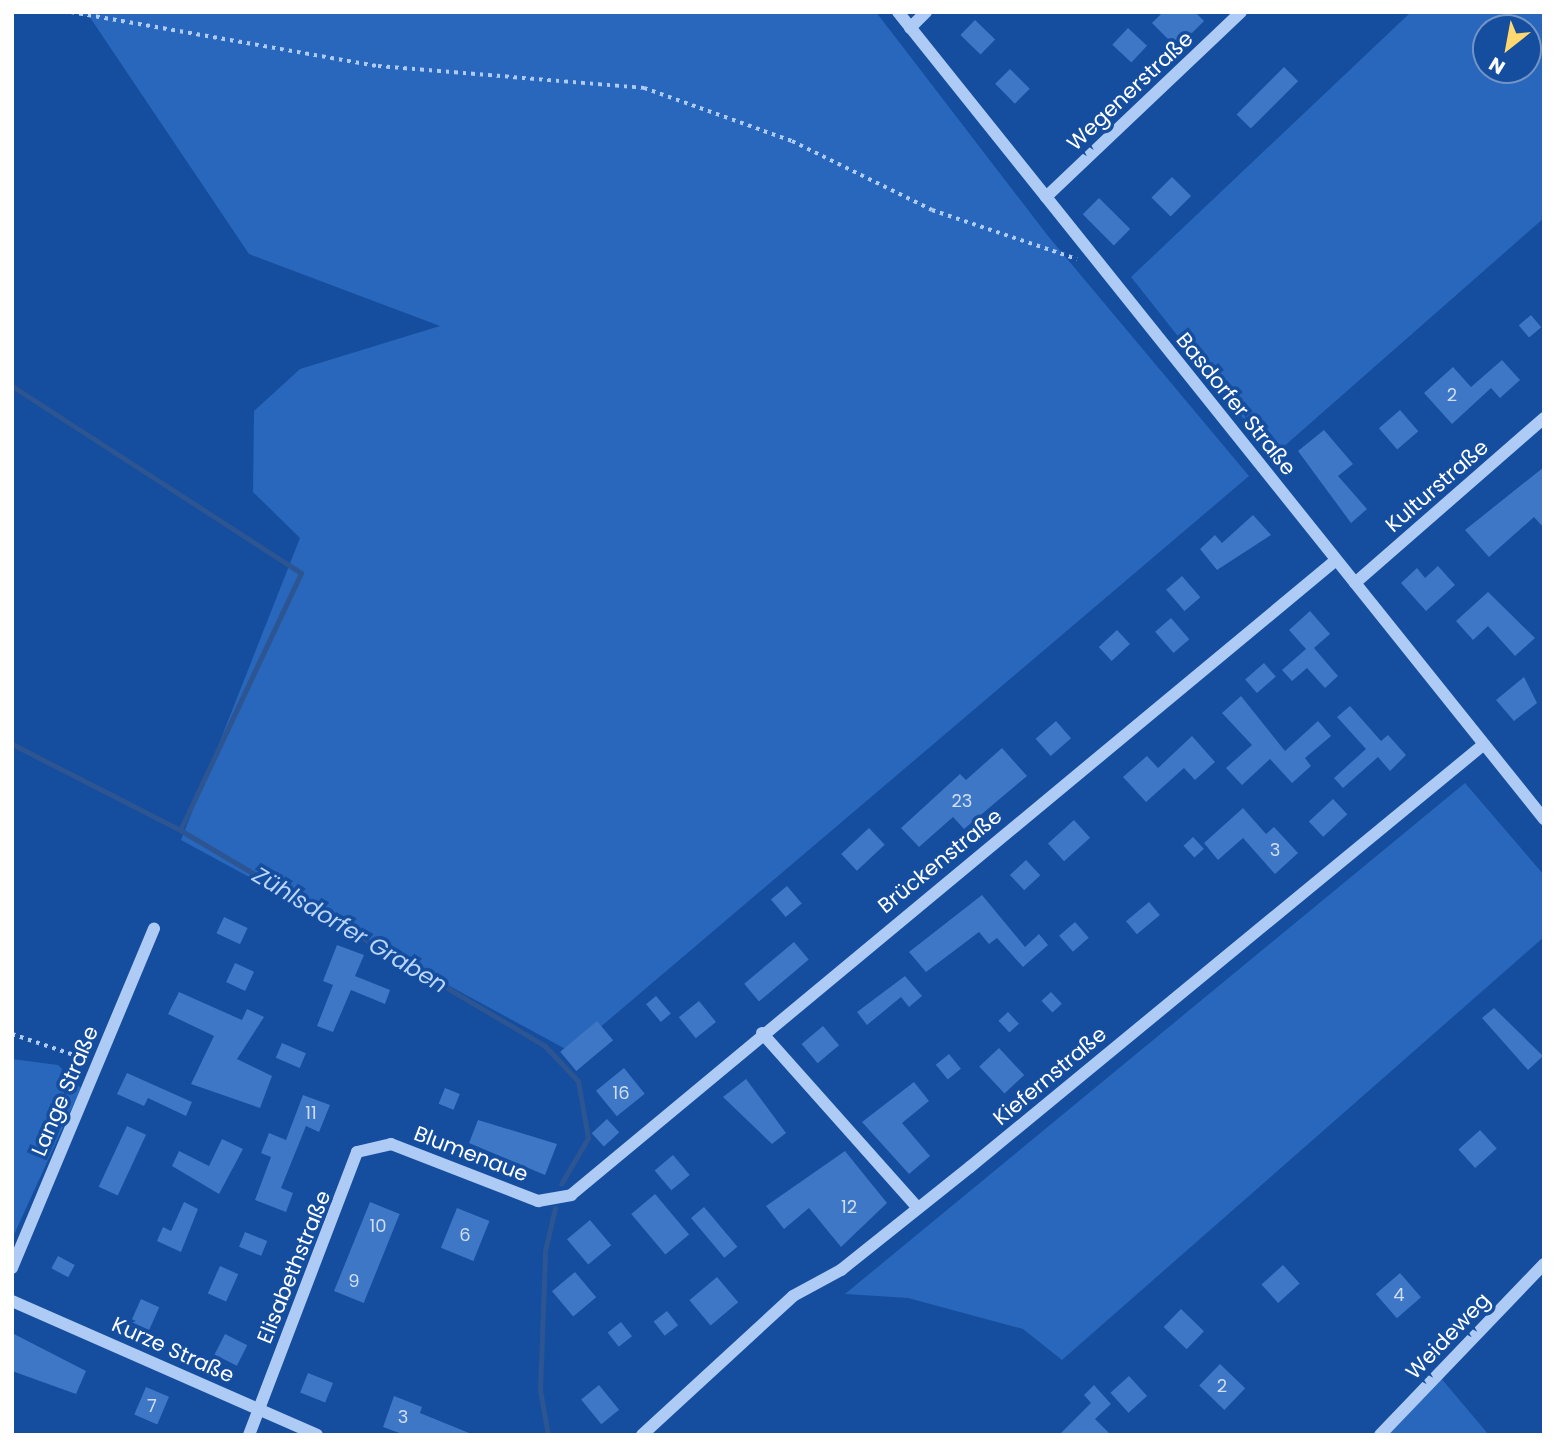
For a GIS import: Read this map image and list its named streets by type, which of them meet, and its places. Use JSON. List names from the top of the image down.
{
  "streets": {
    "street": [
      "Wegenerstraße",
      "Basdorfer Straße",
      "Kulturstraße",
      "Brückenstraße",
      "Kiefernstraße",
      "Lange Straße",
      "Blumenaue",
      "Elisabethstraße",
      "Weideweg",
      "Kurze Straße"
    ]
  },
  "crossings": [
    ["Wegenerstraße", "Basdorfer Straße"],
    ["Basdorfer Straße", "Kulturstraße"],
    ["Basdorfer Straße", "Brückenstraße"],
    ["Basdorfer Straße", "Kiefernstraße"],
    ["Brückenstraße", "Blumenaue"],
    ["Blumenaue", "Elisabethstraße"],
    ["Elisabethstraße", "Kurze Straße"]
  ],
  "water": ["Zühlsdorfer Graben"],
  "house_numbers": [
    "2",
    "23",
    "3",
    "16",
    "11",
    "12",
    "10",
    "6",
    "9",
    "4",
    "2",
    "7",
    "3"
  ],
  "north": "bottom left"
}
